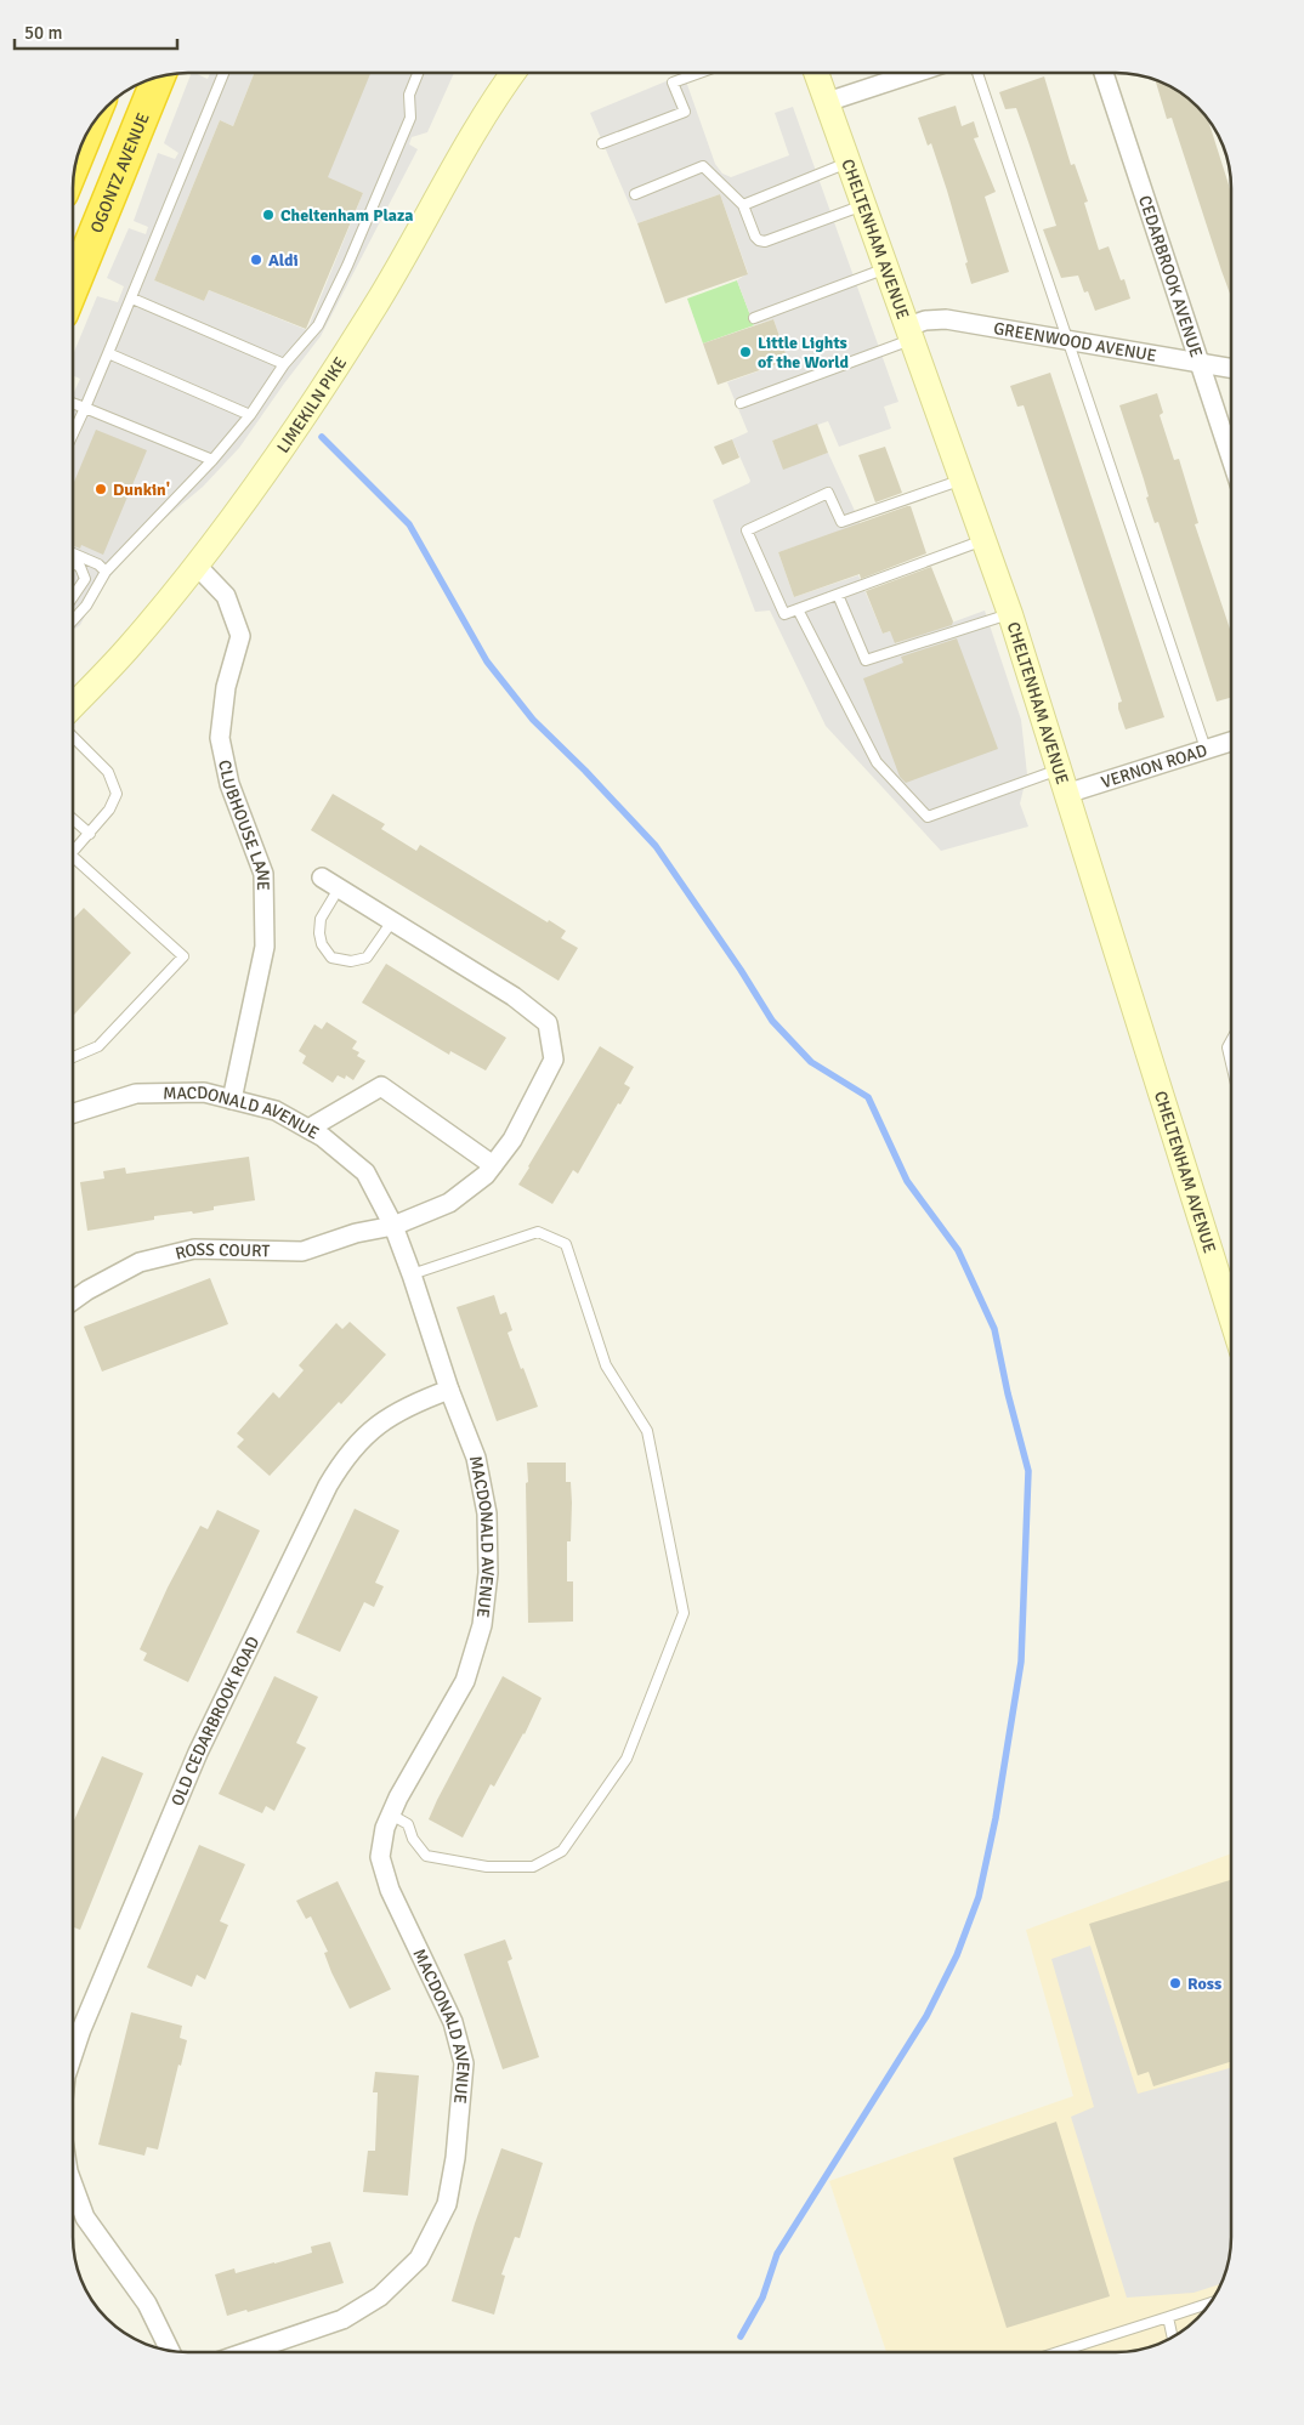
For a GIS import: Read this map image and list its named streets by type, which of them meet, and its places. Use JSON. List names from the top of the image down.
{
  "streets": {
    "highway": ["OGONTZ AVENUE"],
    "main road": ["CHELTENHAM AVENUE", "LIMEKILN PIKE"],
    "street": [
      "CEDARBROOK AVENUE",
      "GREENWOOD AVENUE",
      "VERNON ROAD",
      "CLUBHOUSE LANE",
      "MACDONALD AVENUE",
      "ROSS COURT",
      "OLD CEDARBROOK ROAD"
    ]
  },
  "crossings": [
    ["CHELTENHAM AVENUE", "GREENWOOD AVENUE"],
    ["CHELTENHAM AVENUE", "VERNON ROAD"],
    ["CEDARBROOK AVENUE", "GREENWOOD AVENUE"],
    ["LIMEKILN PIKE", "CLUBHOUSE LANE"],
    ["CLUBHOUSE LANE", "MACDONALD AVENUE"],
    ["MACDONALD AVENUE", "ROSS COURT"],
    ["MACDONALD AVENUE", "OLD CEDARBROOK ROAD"]
  ],
  "places": [
    "Cheltenham Plaza",
    "Aldi",
    "Little Lights of the World",
    "Dunkin'",
    "Ross"
  ],
  "scale_bar": "50 m"
}
